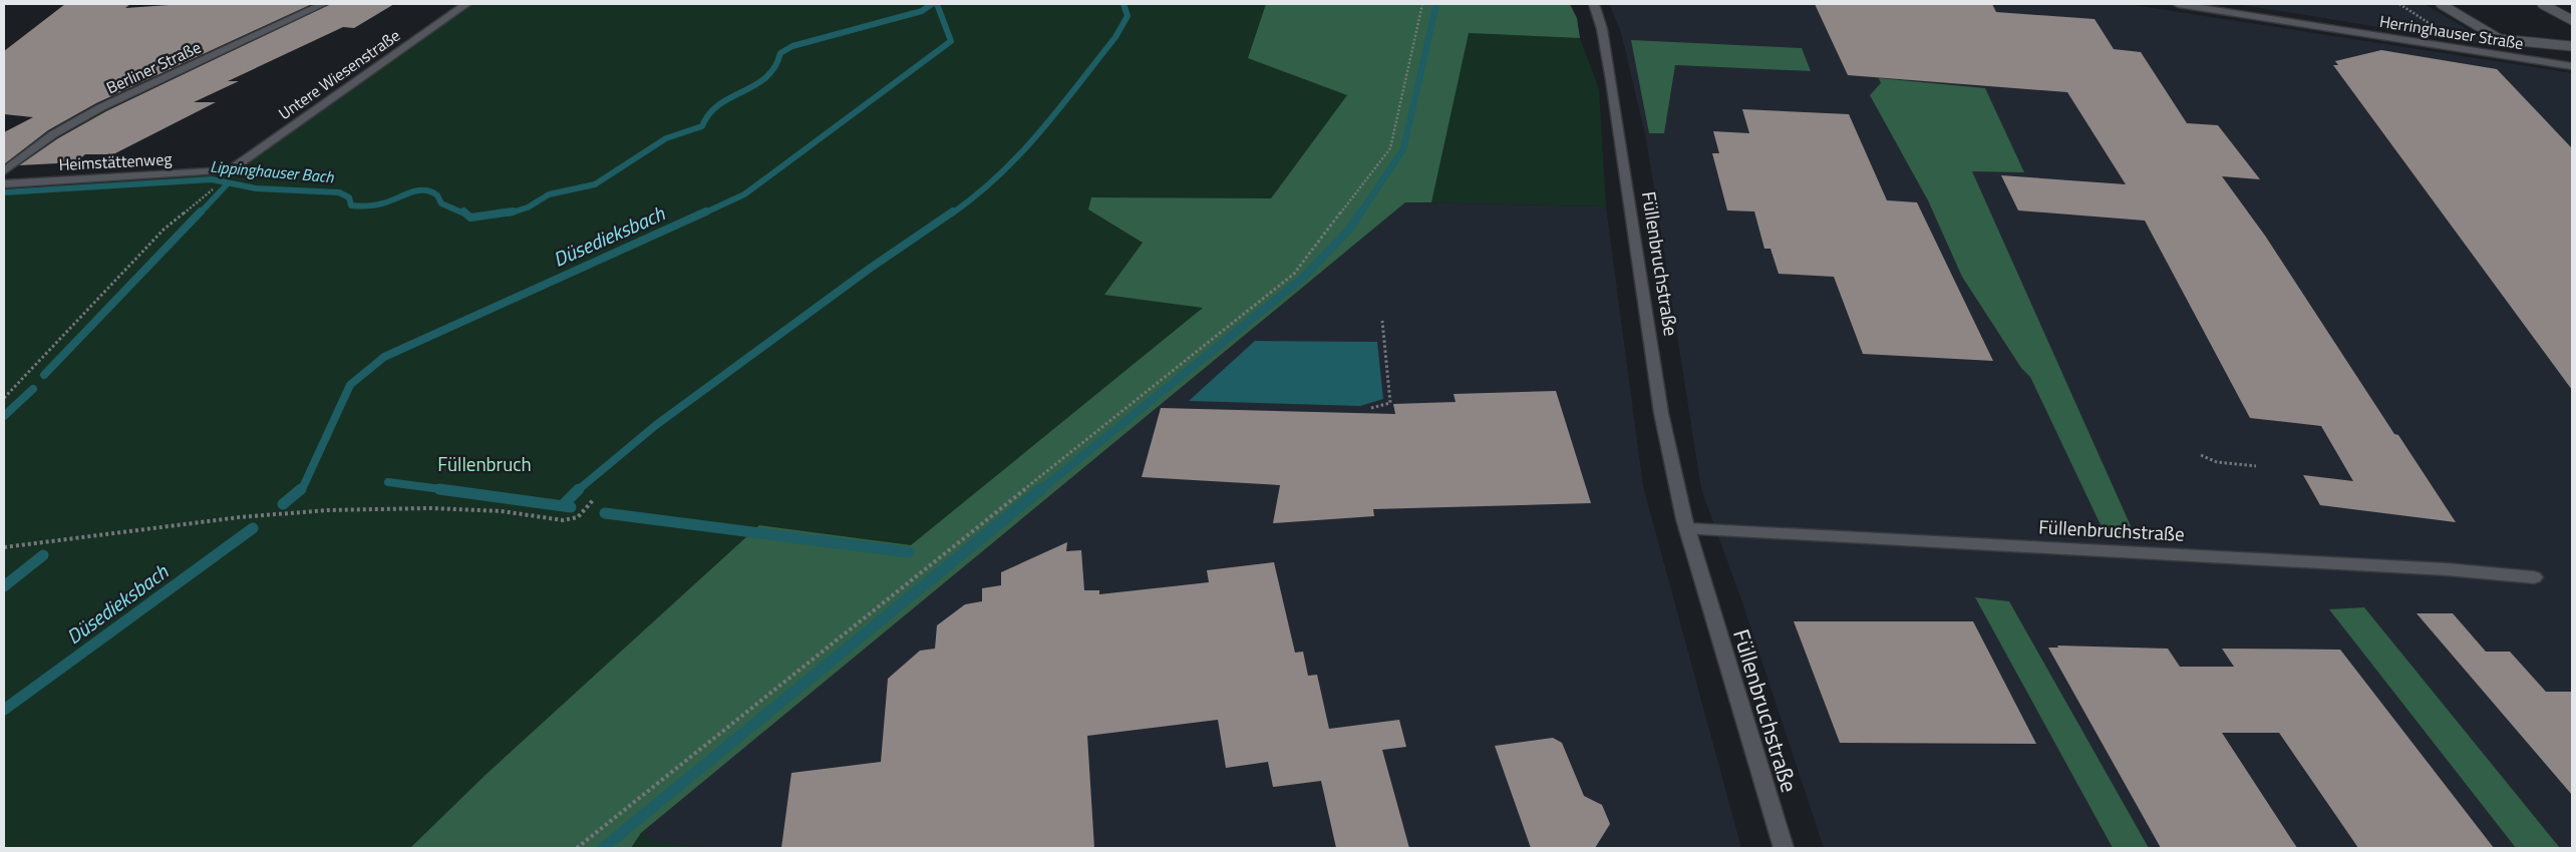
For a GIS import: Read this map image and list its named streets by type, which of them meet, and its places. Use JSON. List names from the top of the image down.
{
  "streets": {
    "street": [
      "Herringhauser Straße",
      "Berliner Straße",
      "Untere Wiesenstraße",
      "Heimstättenweg",
      "Füllenbruchstraße"
    ]
  },
  "crossings": [
    ["Untere Wiesenstraße", "Heimstättenweg"]
  ],
  "water": ["Lippinghauser Bach", "Düsedieksbach"],
  "parks": ["Füllenbruch"]
}
